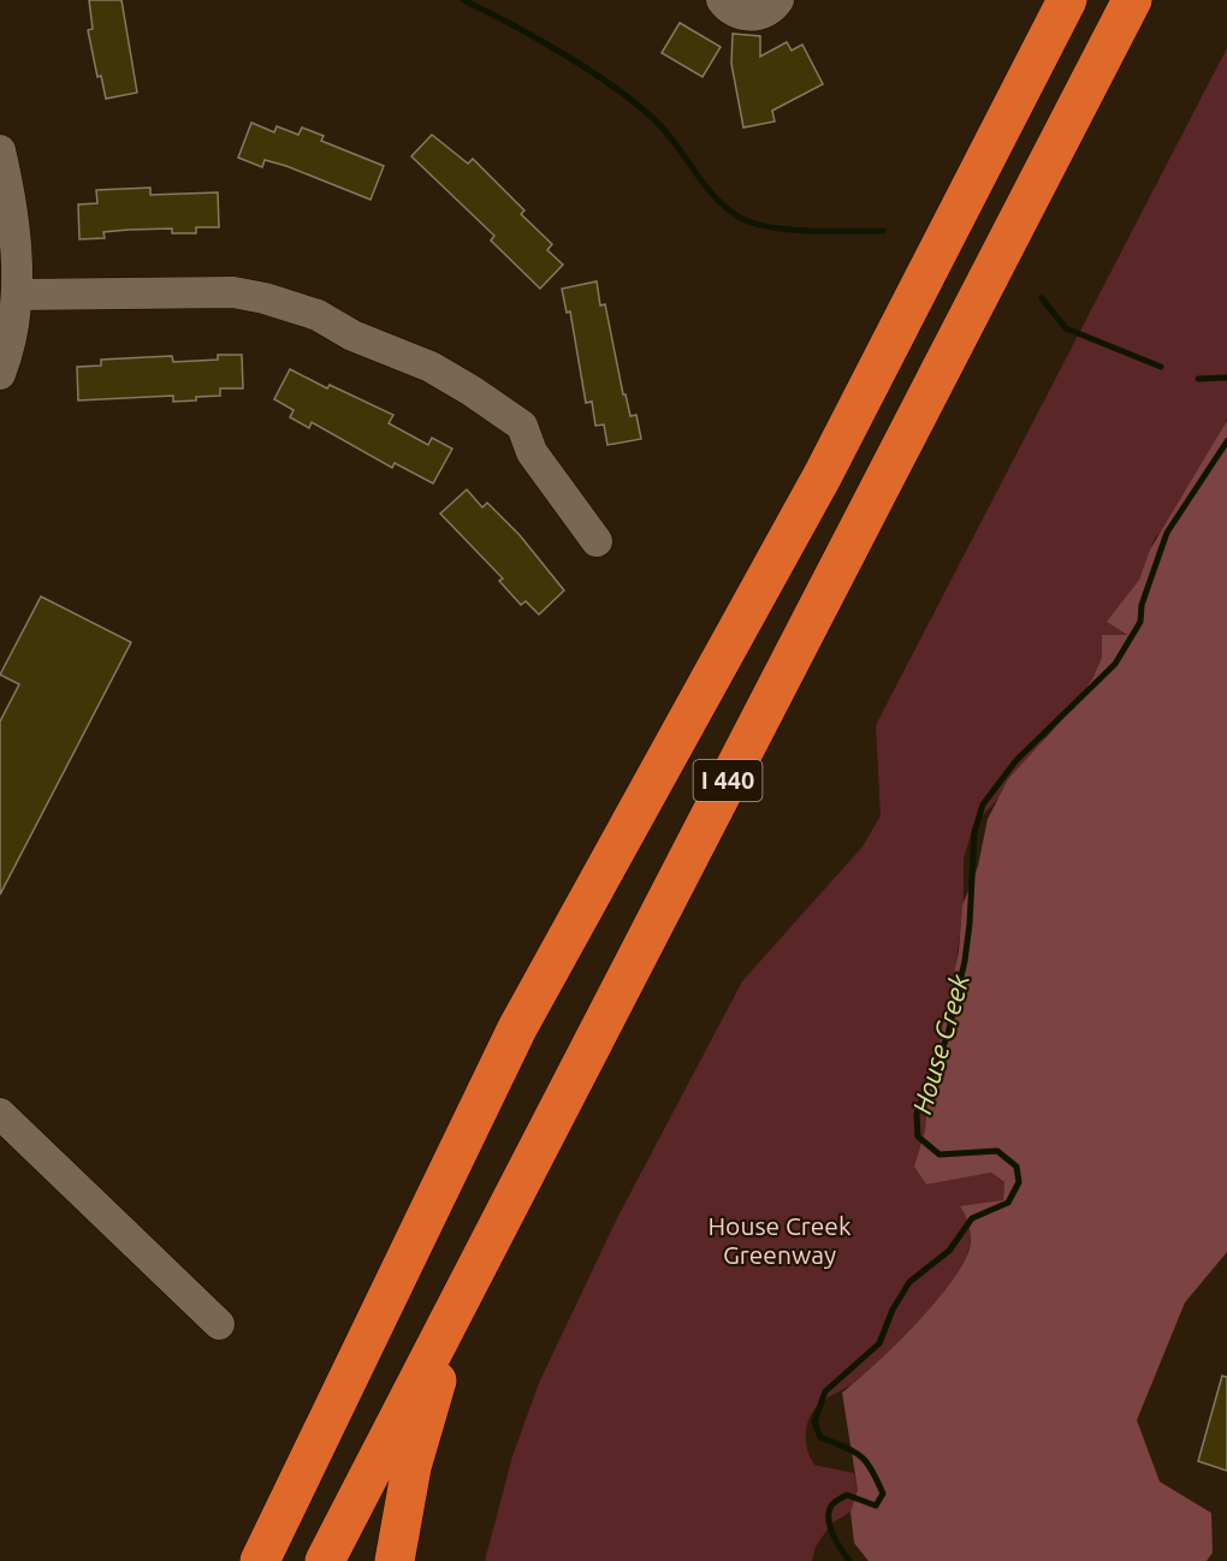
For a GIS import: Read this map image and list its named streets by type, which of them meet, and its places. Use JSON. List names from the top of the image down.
{
  "streets": {
    "highway": ["I 440"]
  },
  "water": ["House Creek"],
  "parks": ["House Creek Greenway"]
}
